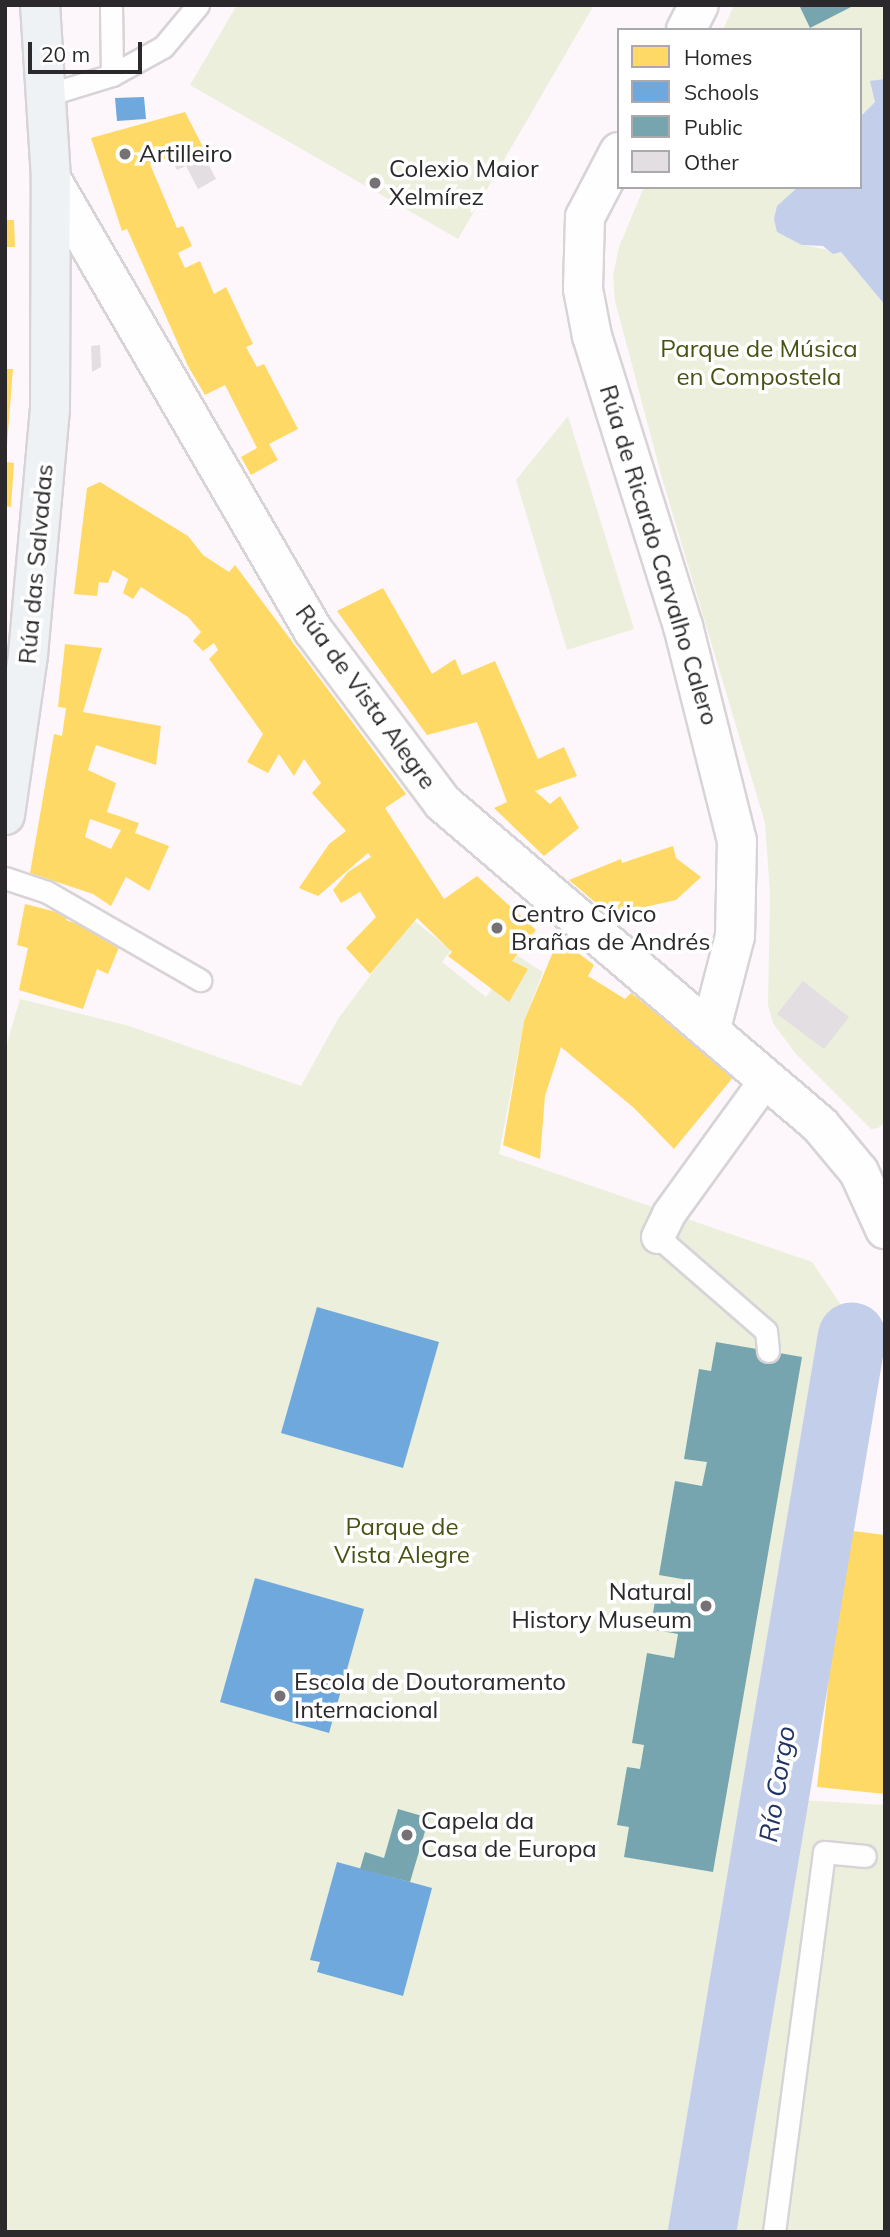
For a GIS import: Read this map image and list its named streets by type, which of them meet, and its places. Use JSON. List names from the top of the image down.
{
  "streets": {
    "main road": ["Rúa das Salvadas", "Rúa de Vista Alegre"],
    "street": ["Rúa de Ricardo Carvalho Calero"]
  },
  "crossings": [
    ["Rúa de Ricardo Carvalho Calero", "Rúa de Vista Alegre"],
    ["Rúa das Salvadas", "Rúa de Vista Alegre"]
  ],
  "water": ["Río Corgo"],
  "parks": ["Parque de Música en Compostela", "Parque de Vista Alegre"],
  "places": [
    "Artilleiro",
    "Colexio Maior Xelmírez",
    "Centro Cívico Brañas de Andrés",
    "Natural History Museum",
    "Escola de Doutoramento Internacional",
    "Capela da Casa de Europa"
  ],
  "legend": [
    "Homes",
    "Schools",
    "Public",
    "Other"
  ],
  "scale_bar": "20 m"
}
